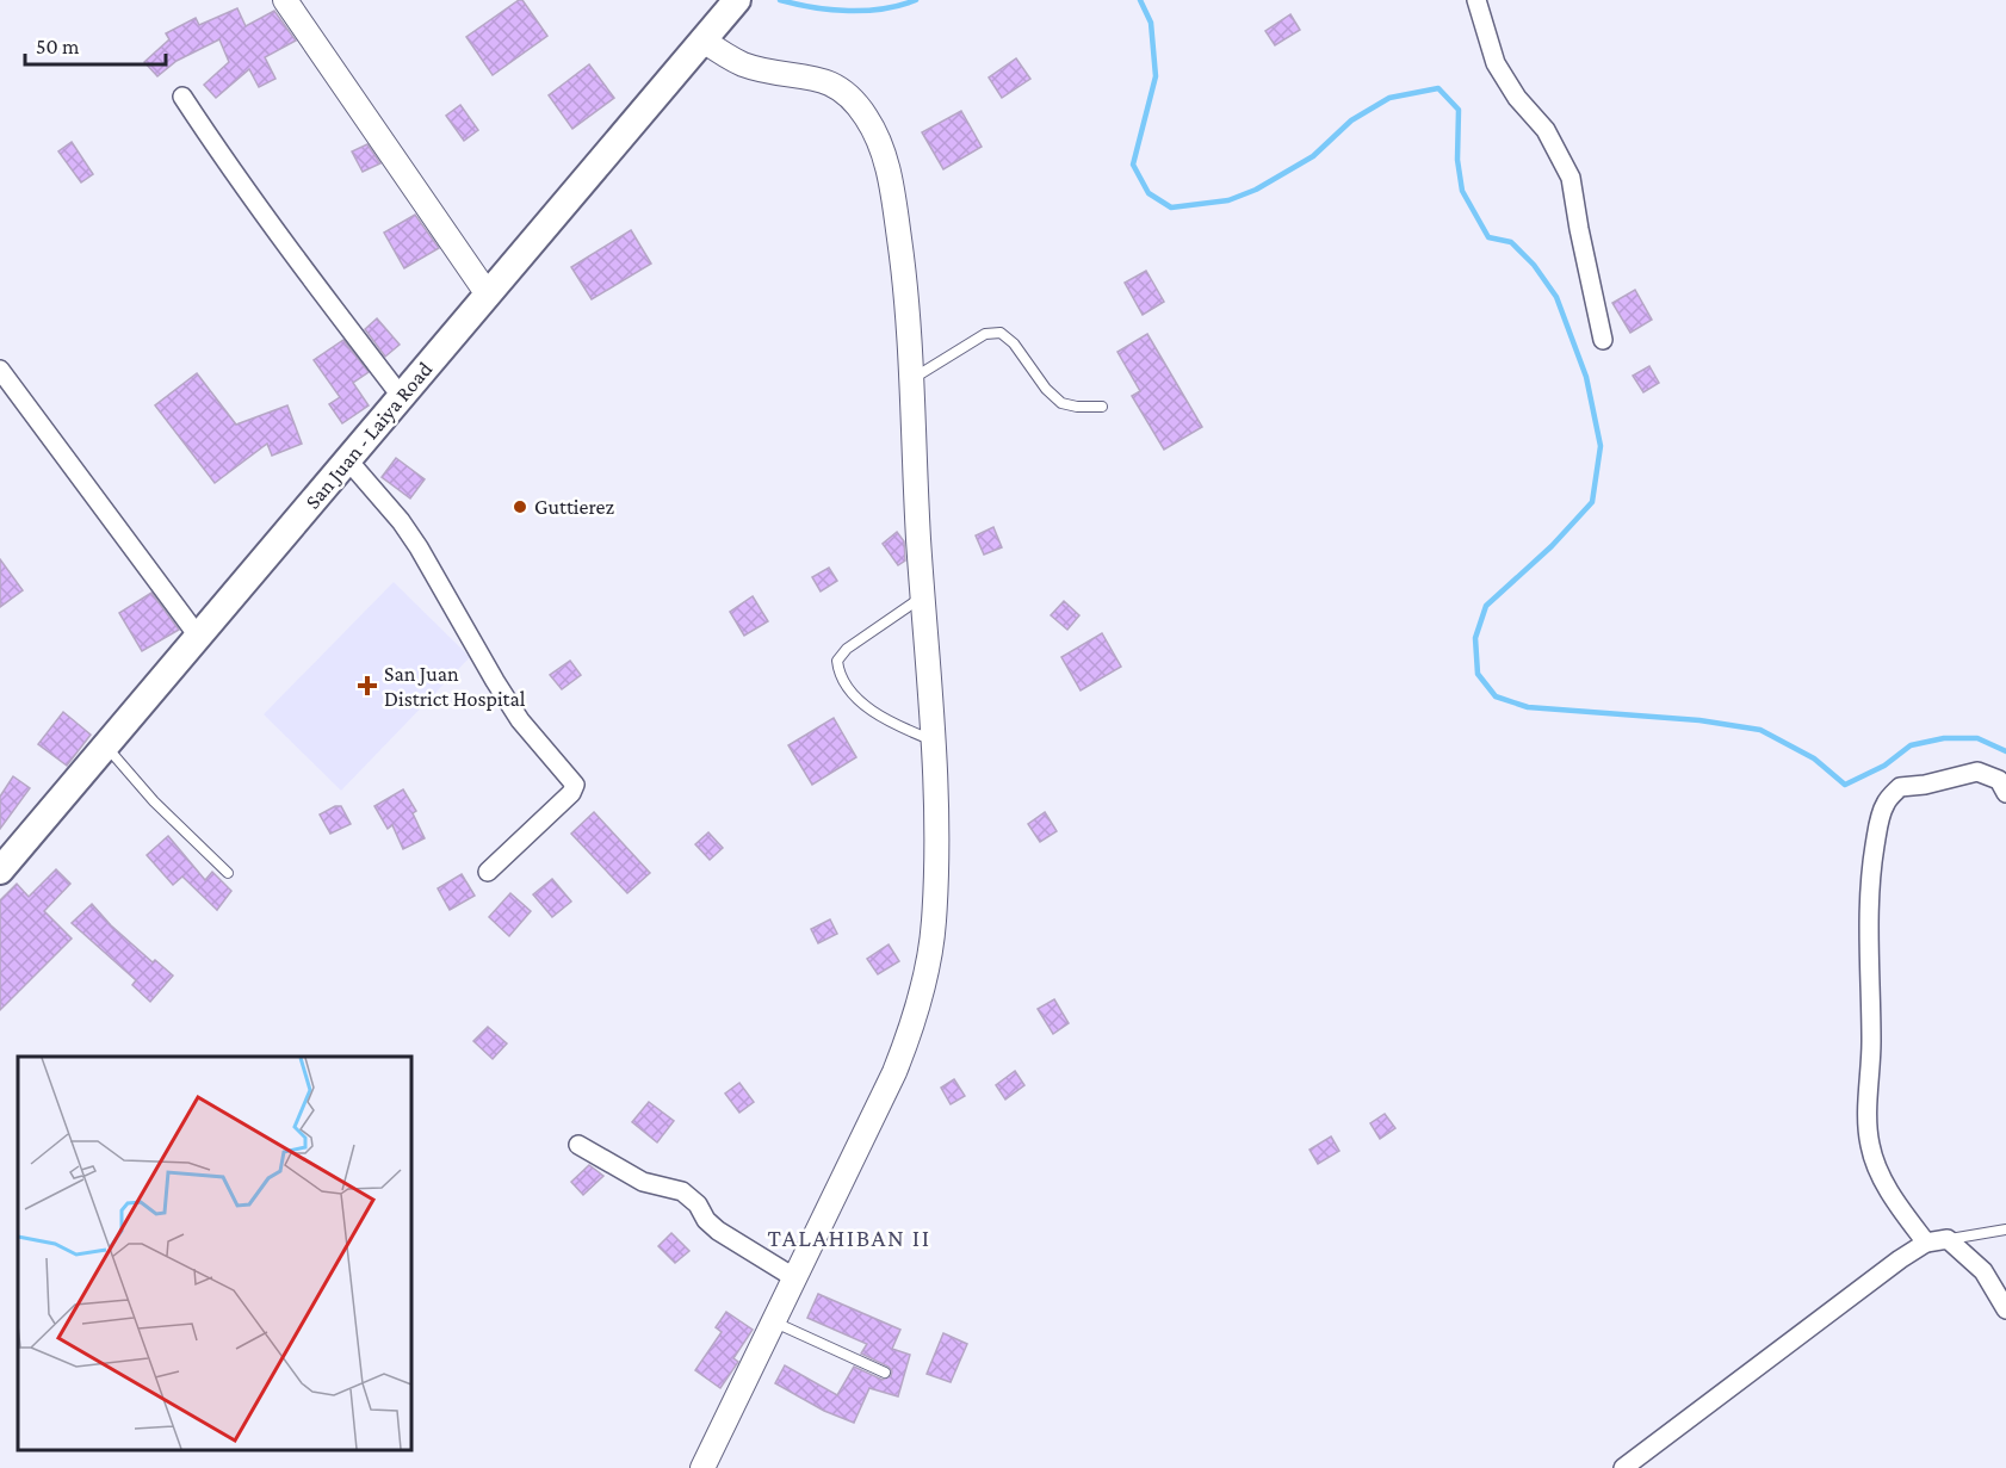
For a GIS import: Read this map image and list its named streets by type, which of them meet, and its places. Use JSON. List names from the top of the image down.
{
  "streets": {
    "main road": ["San Juan - Laiya Road"]
  },
  "districts": ["TALAHIBAN II"],
  "places": {
    "other": ["Guttierez"],
    "health": ["San Juan District Hospital"]
  },
  "scale_bar": "50 m"
}
